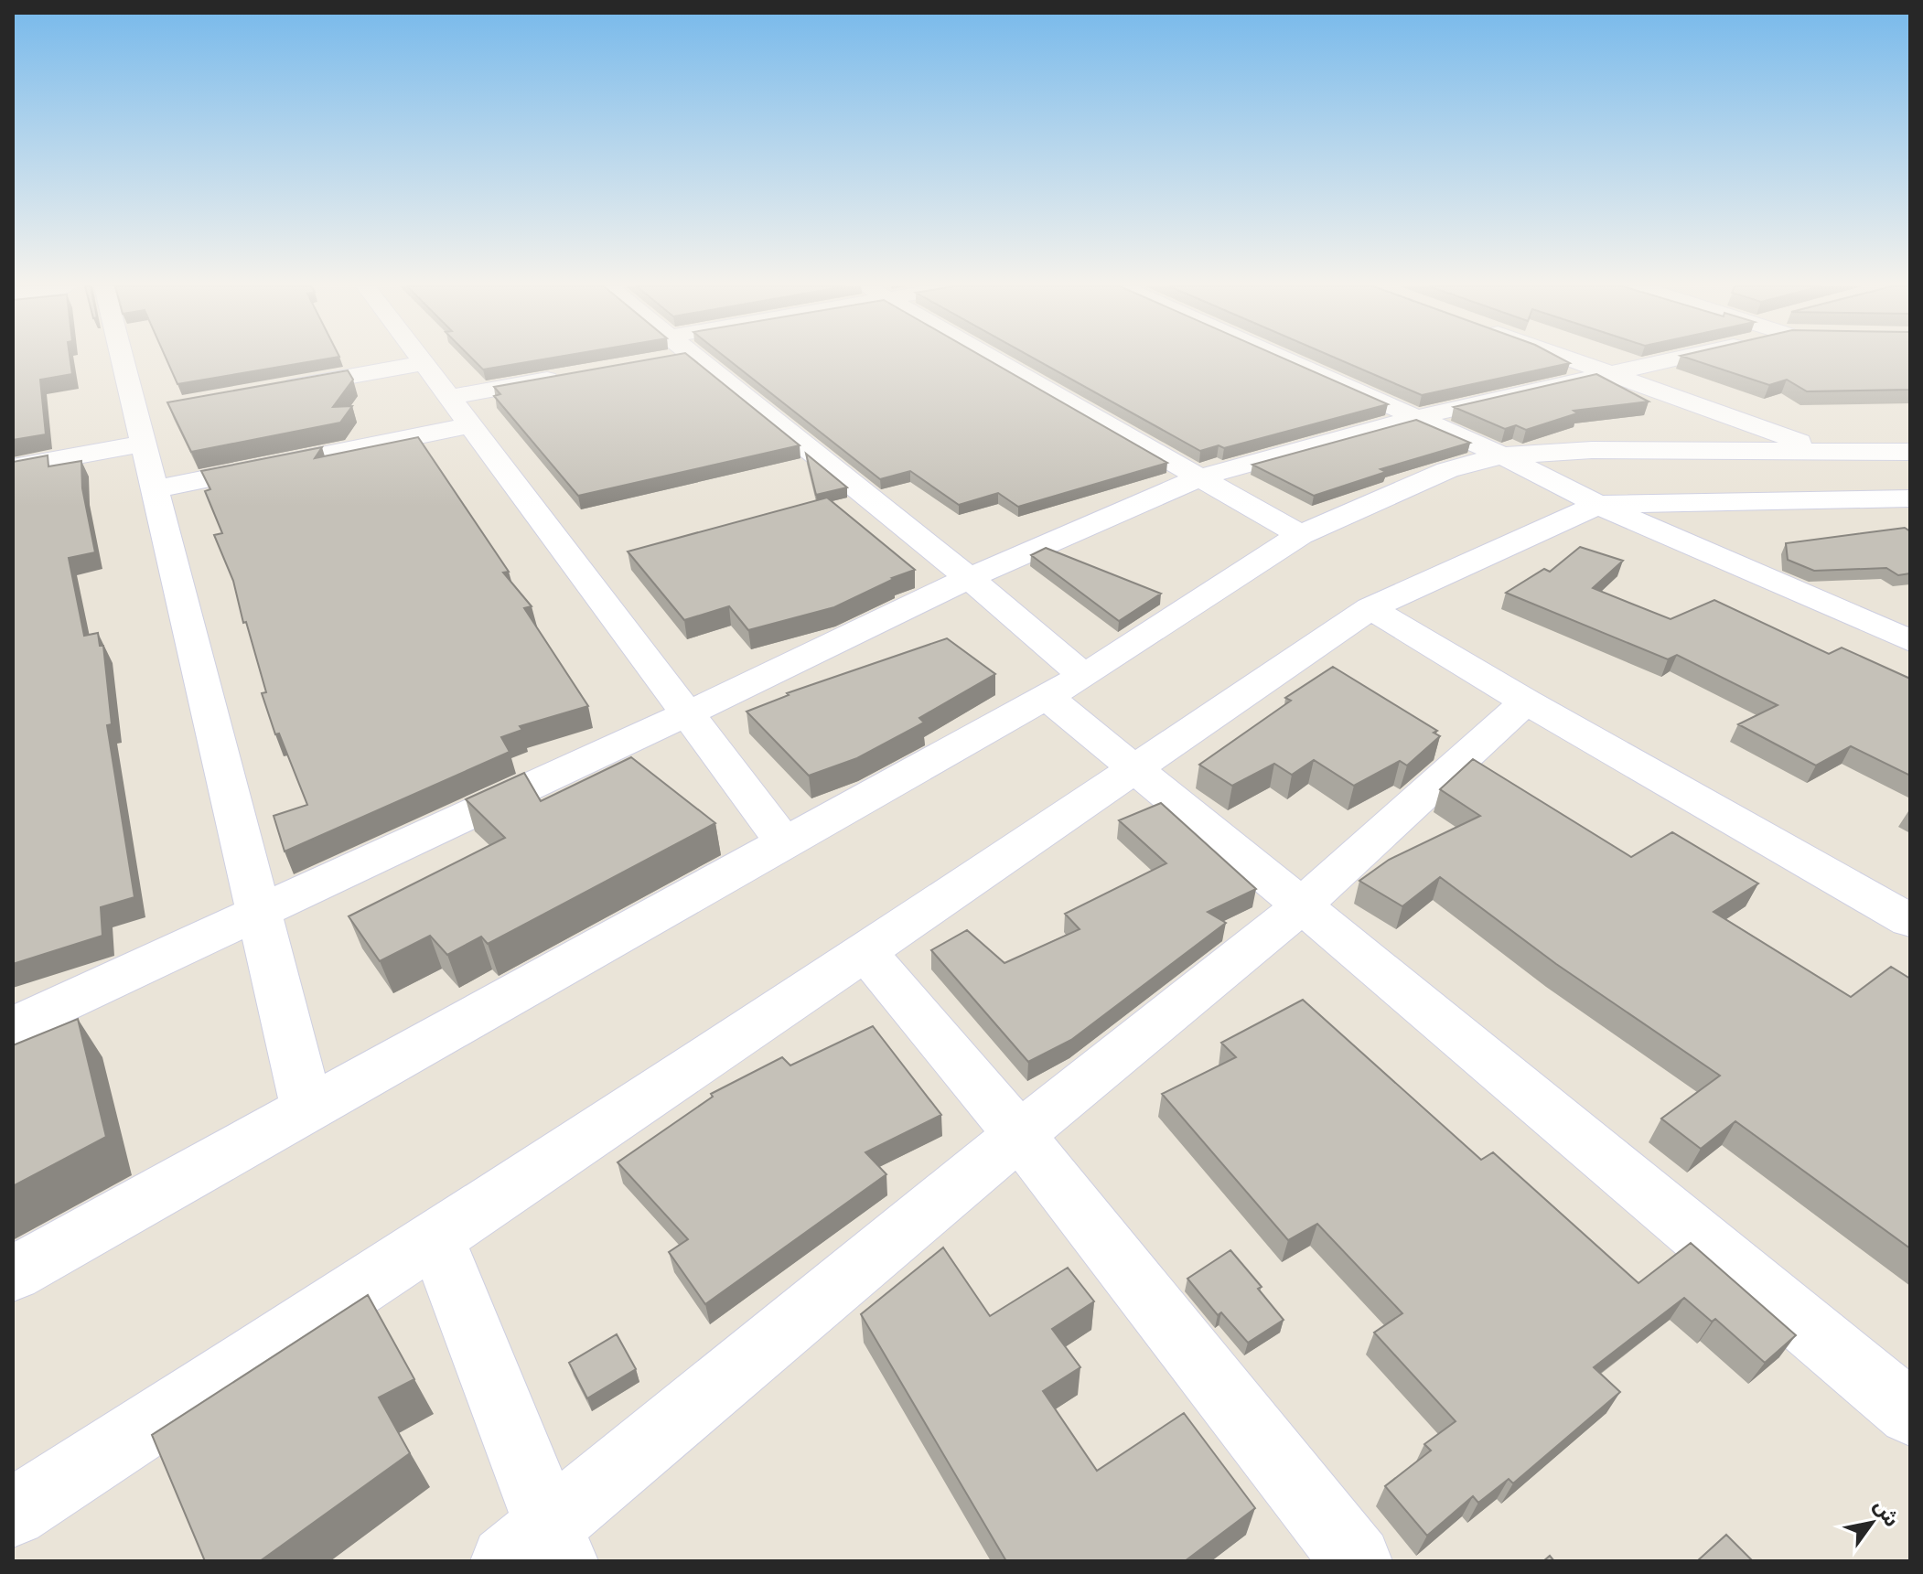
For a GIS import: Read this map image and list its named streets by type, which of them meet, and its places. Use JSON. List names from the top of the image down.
{
  "north": "top right"
}
